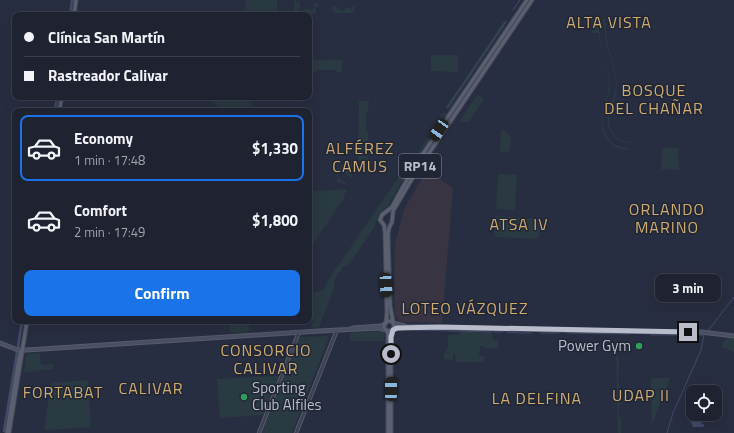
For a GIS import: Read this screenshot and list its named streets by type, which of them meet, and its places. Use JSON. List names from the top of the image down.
{
  "streets": {
    "main road": ["RP14"]
  },
  "districts": [
    "ALTA VISTA",
    "BOSQUE DEL CHAÑAR",
    "ALFÉREZ CAMUS",
    "ORLANDO MARINO",
    "ATSA IV",
    "LOTEO VÁZQUEZ",
    "CONSORCIO CALIVAR",
    "CALIVAR",
    "FORTABAT",
    "UDAP II",
    "LA DELFINA"
  ],
  "places": ["Power Gym", "Sporting Club Alfiles"],
  "page": {
    "banner": ["Clínica San Martín", "Rastreador Calivar"],
    "list": [
      {
        "name": "Economy",
        "note": "1 min · 17:48",
        "value": "$1,330"
      },
      {
        "name": "Comfort",
        "note": "2 min · 17:49",
        "value": "$1,800"
      }
    ],
    "buttons": "Confirm",
    "bubble": "3 min"
  }
}
